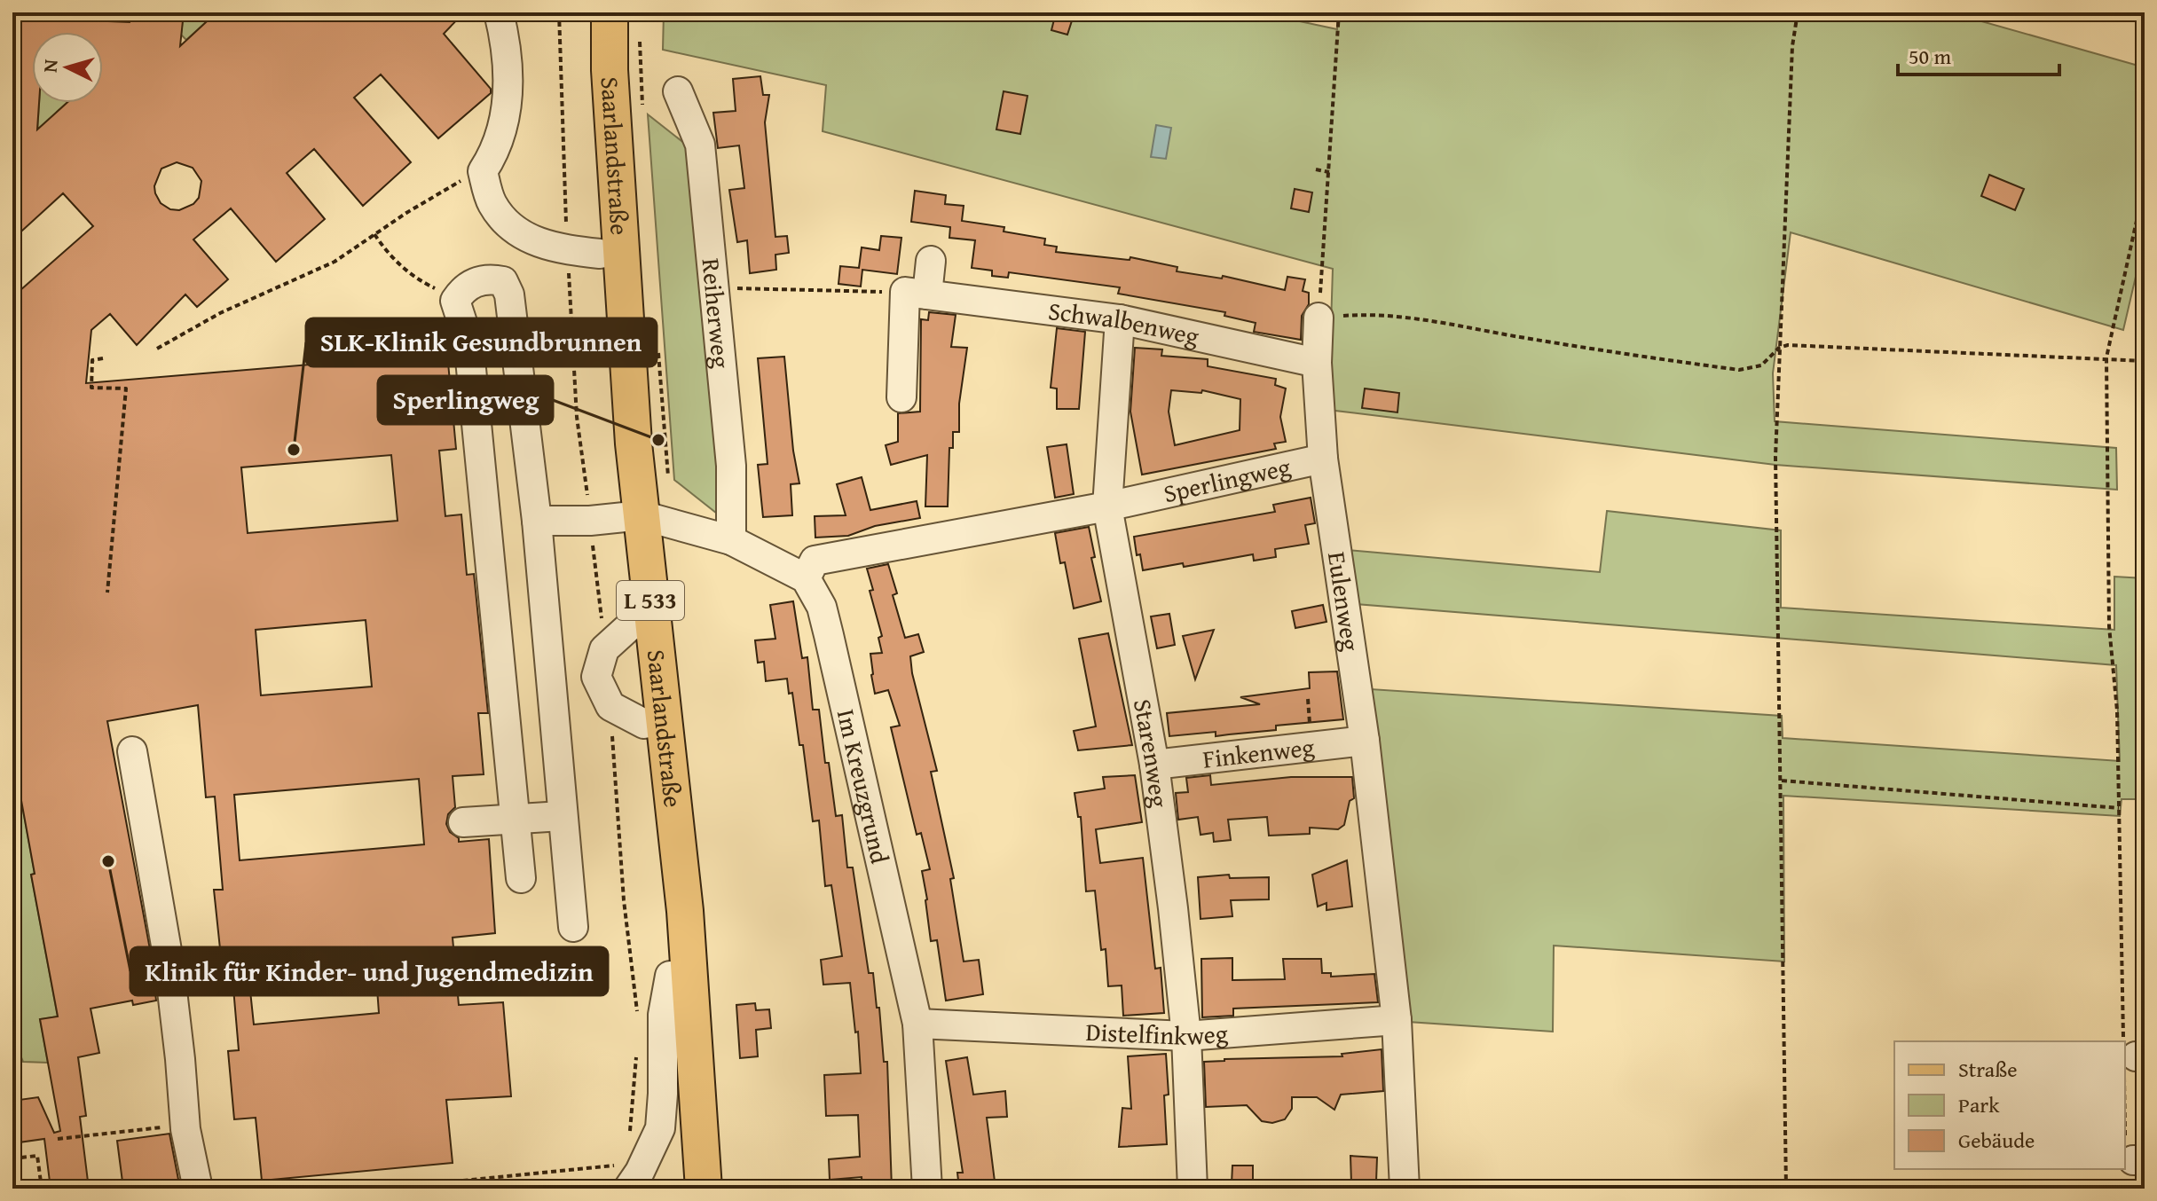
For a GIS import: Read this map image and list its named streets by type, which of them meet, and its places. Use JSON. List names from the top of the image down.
{
  "streets": {
    "main road": ["Saarlandstraße", "L 533"],
    "street": [
      "Reiherweg",
      "Schwalbenweg",
      "Sperlingweg",
      "Eulenweg",
      "Finkenweg",
      "Starenweg",
      "Im Kreuzgrund",
      "Distelfinkweg"
    ]
  },
  "crossings": [
    ["Schwalbenweg", "Eulenweg"],
    ["Schwalbenweg", "Starenweg"],
    ["Sperlingweg", "Eulenweg"],
    ["Sperlingweg", "Starenweg"],
    ["Sperlingweg", "Im Kreuzgrund"],
    ["Eulenweg", "Finkenweg"],
    ["Eulenweg", "Distelfinkweg"],
    ["Finkenweg", "Starenweg"],
    ["Starenweg", "Distelfinkweg"],
    ["Im Kreuzgrund", "Distelfinkweg"]
  ],
  "places": ["Sperlingweg", "SLK-Klinik Gesundbrunnen", "Klinik für Kinder- und Jugendmedizin"],
  "legend": ["Straße", "Park", "Gebäude"],
  "scale_bar": "50 m",
  "north": "left"
}
